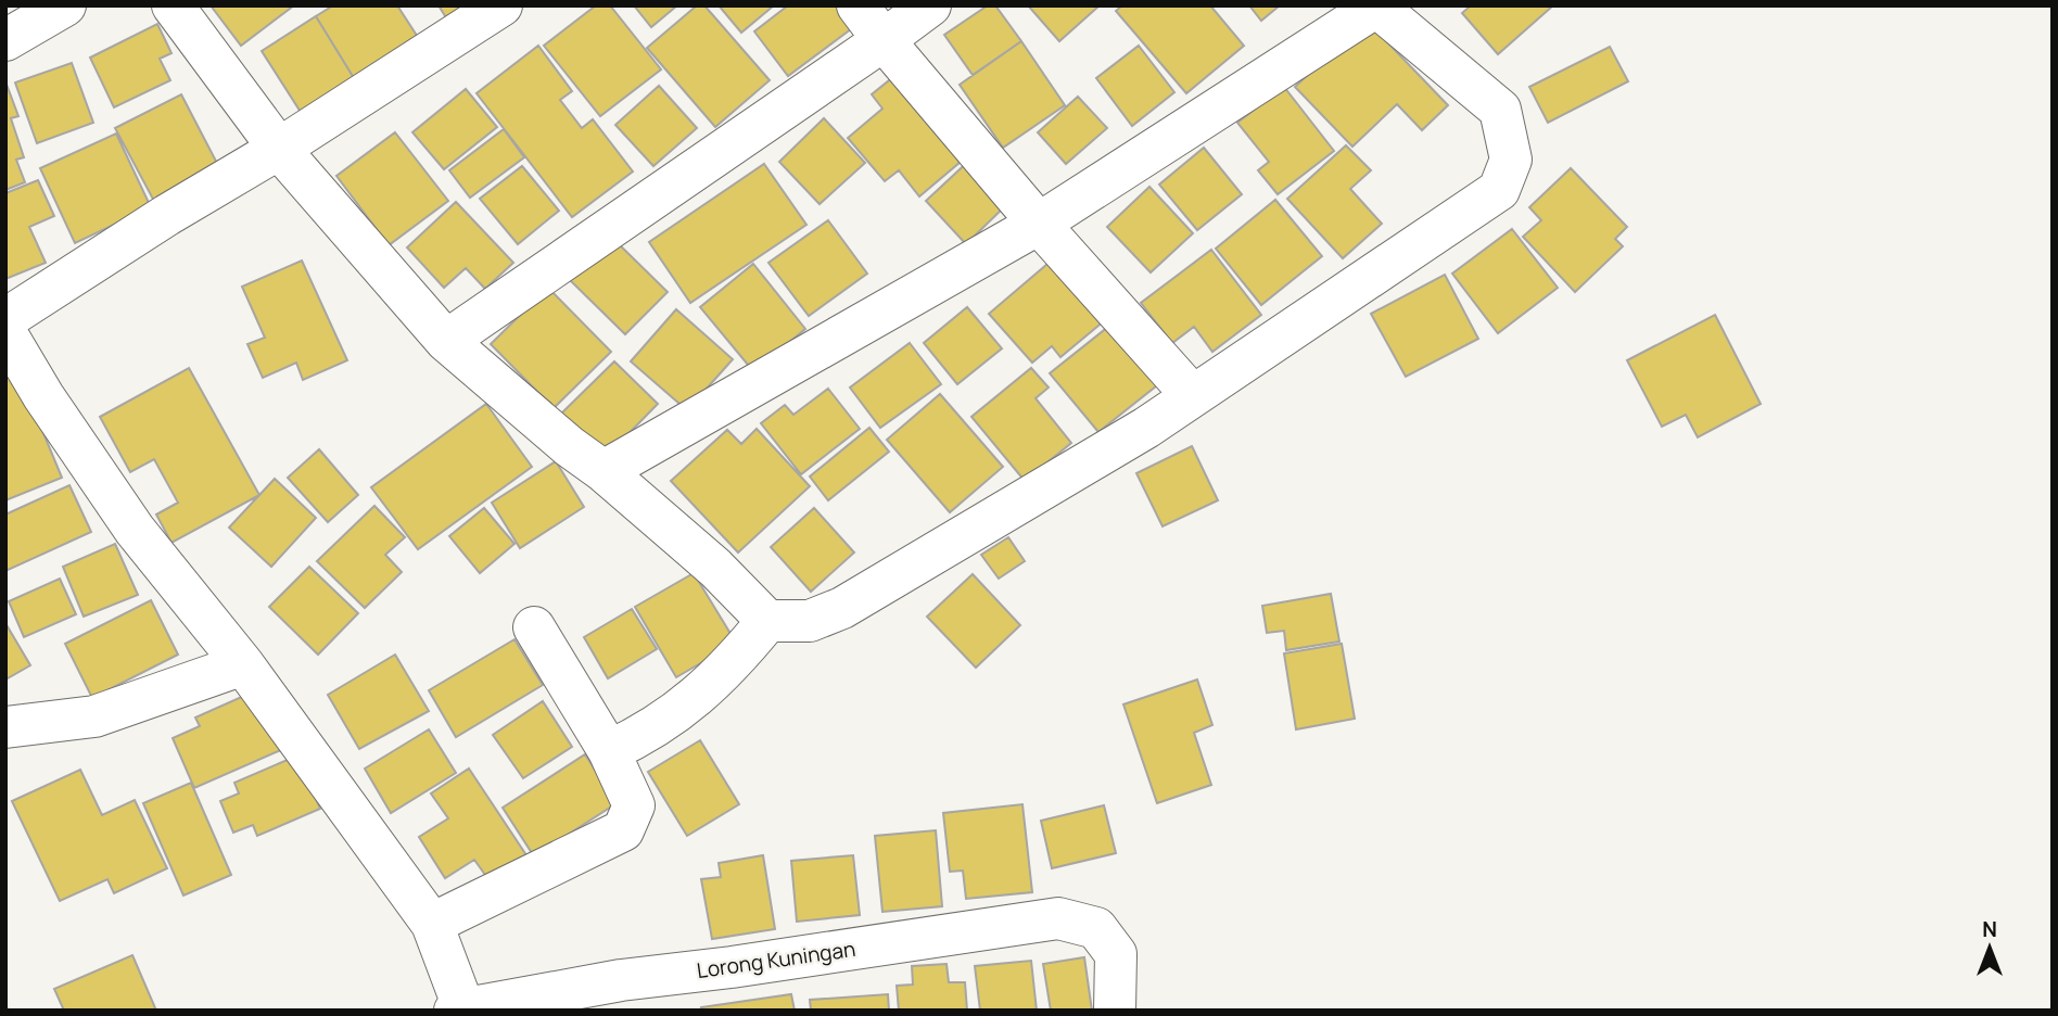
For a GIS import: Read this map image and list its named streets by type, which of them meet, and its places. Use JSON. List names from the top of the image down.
{
  "streets": {
    "street": ["Lorong Kuningan"]
  },
  "north": "top"
}
